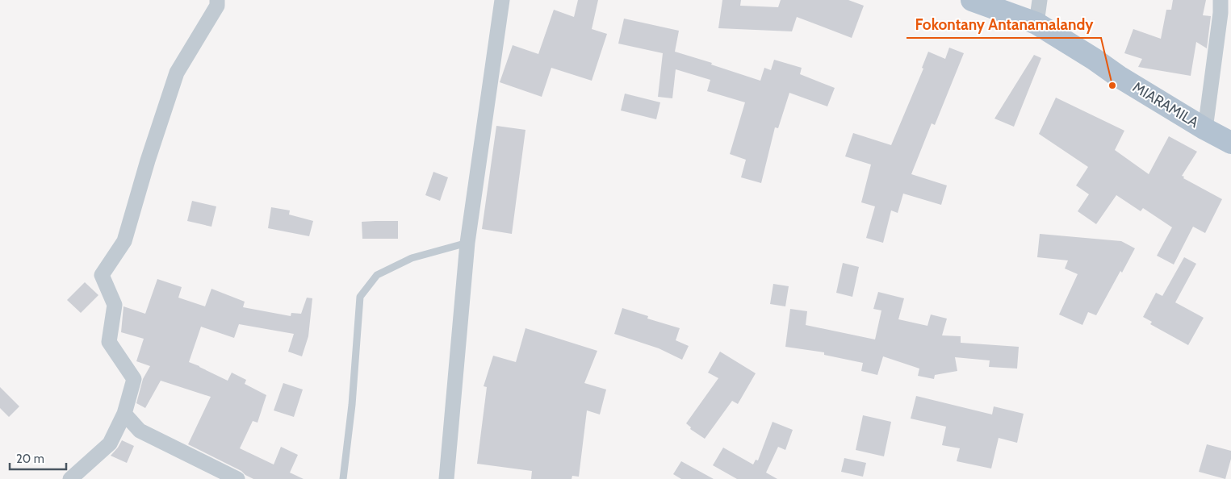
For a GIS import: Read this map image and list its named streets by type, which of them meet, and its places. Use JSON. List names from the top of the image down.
{
  "streets": {
    "main road": ["MIARAMILA"]
  },
  "places": ["Fokontany Antanamalandy"],
  "scale_bar": "20 m"
}
